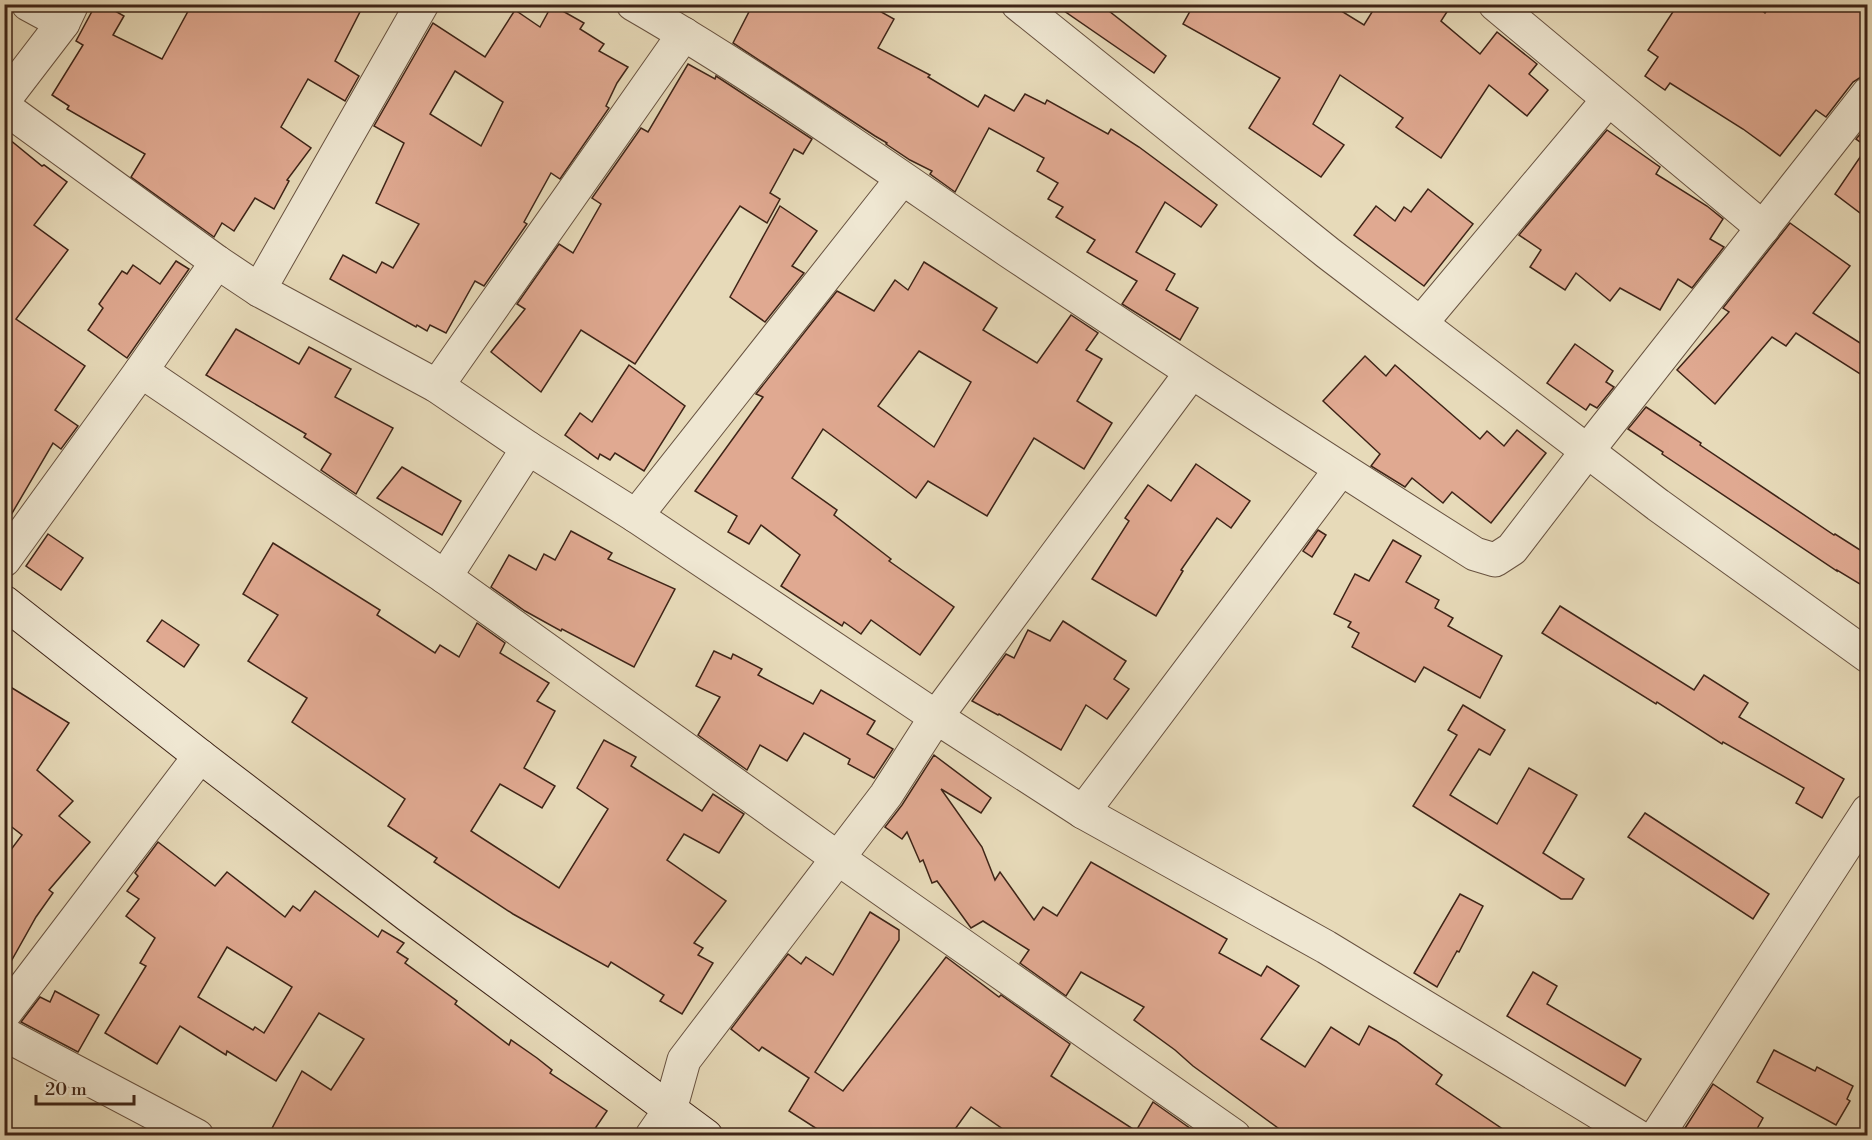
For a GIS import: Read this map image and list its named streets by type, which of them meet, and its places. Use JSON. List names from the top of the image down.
{
  "scale_bar": "20 m"
}
